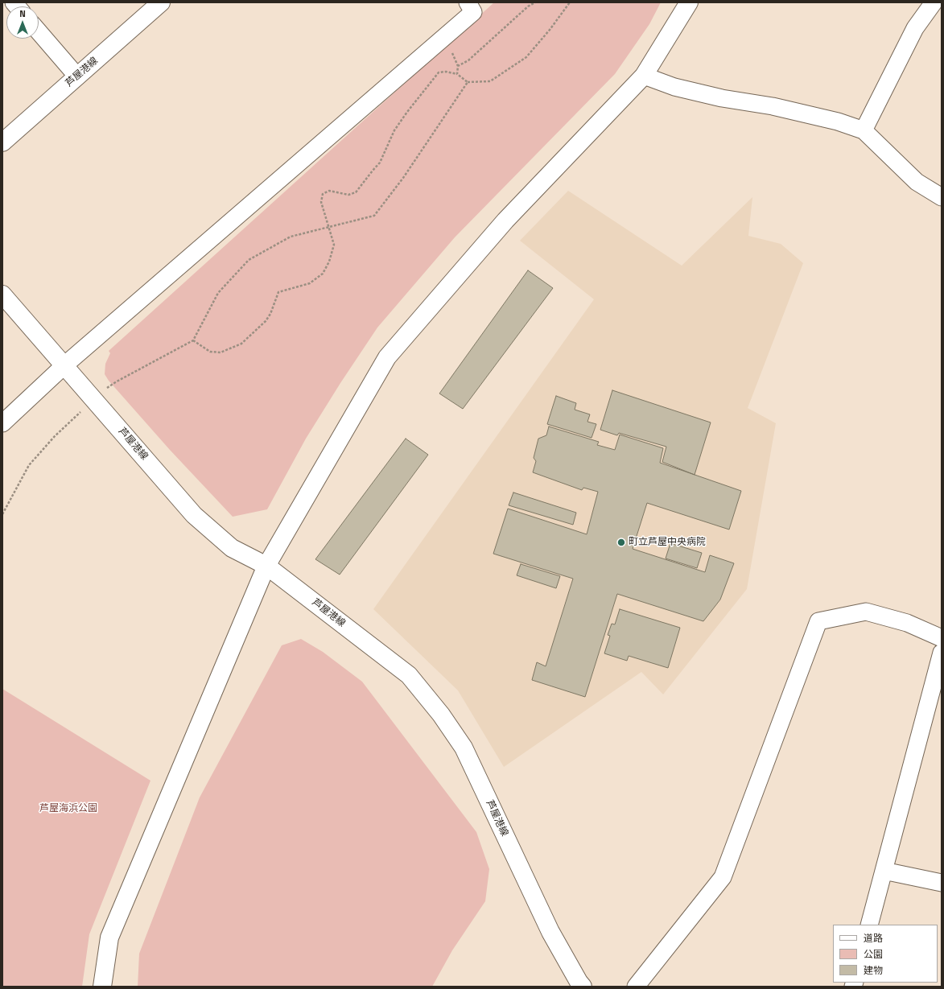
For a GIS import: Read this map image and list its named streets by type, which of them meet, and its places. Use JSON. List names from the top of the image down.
{
  "streets": {
    "street": ["芦屋港線"]
  },
  "parks": ["芦屋海浜公園"],
  "places": ["町立芦屋中央病院"],
  "legend": ["道路", "公園", "建物"],
  "north": "top"
}
